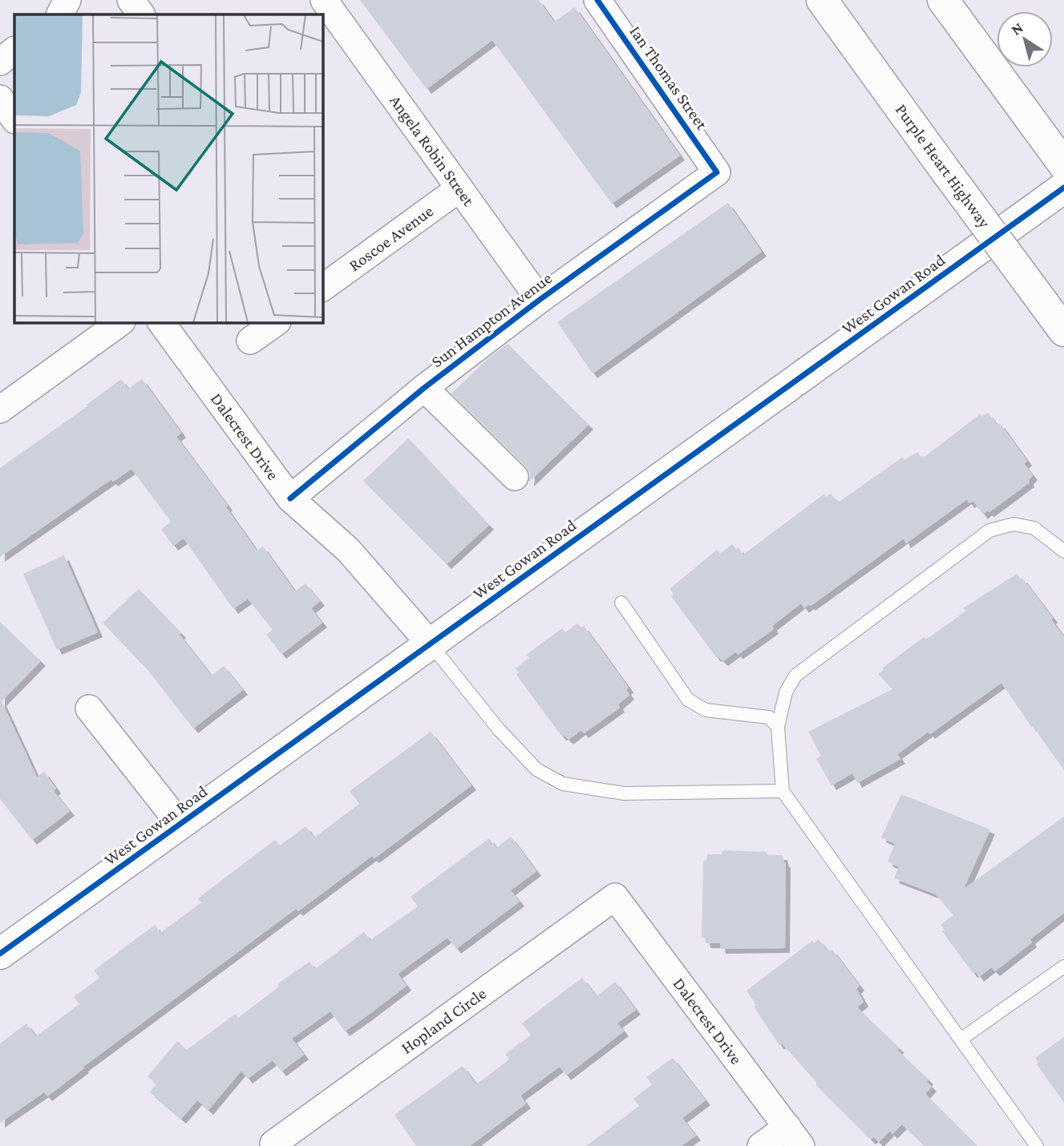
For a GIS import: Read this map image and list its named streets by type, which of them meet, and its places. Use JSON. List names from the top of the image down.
{
  "streets": {
    "main road": ["Purple Heart Highway", "West Gowan Road"],
    "street": [
      "Ian Thomas Street",
      "Angela Robin Street",
      "Roscoe Avenue",
      "Sun Hampton Avenue",
      "Dalecrest Drive",
      "Hopland Circle"
    ]
  },
  "crossings": [
    ["Ian Thomas Street", "Sun Hampton Avenue"],
    ["Angela Robin Street", "Roscoe Avenue"],
    ["Angela Robin Street", "Sun Hampton Avenue"],
    ["West Gowan Road", "Dalecrest Drive"],
    ["Sun Hampton Avenue", "Dalecrest Drive"],
    ["Dalecrest Drive", "Hopland Circle"]
  ],
  "north": "top left"
}
